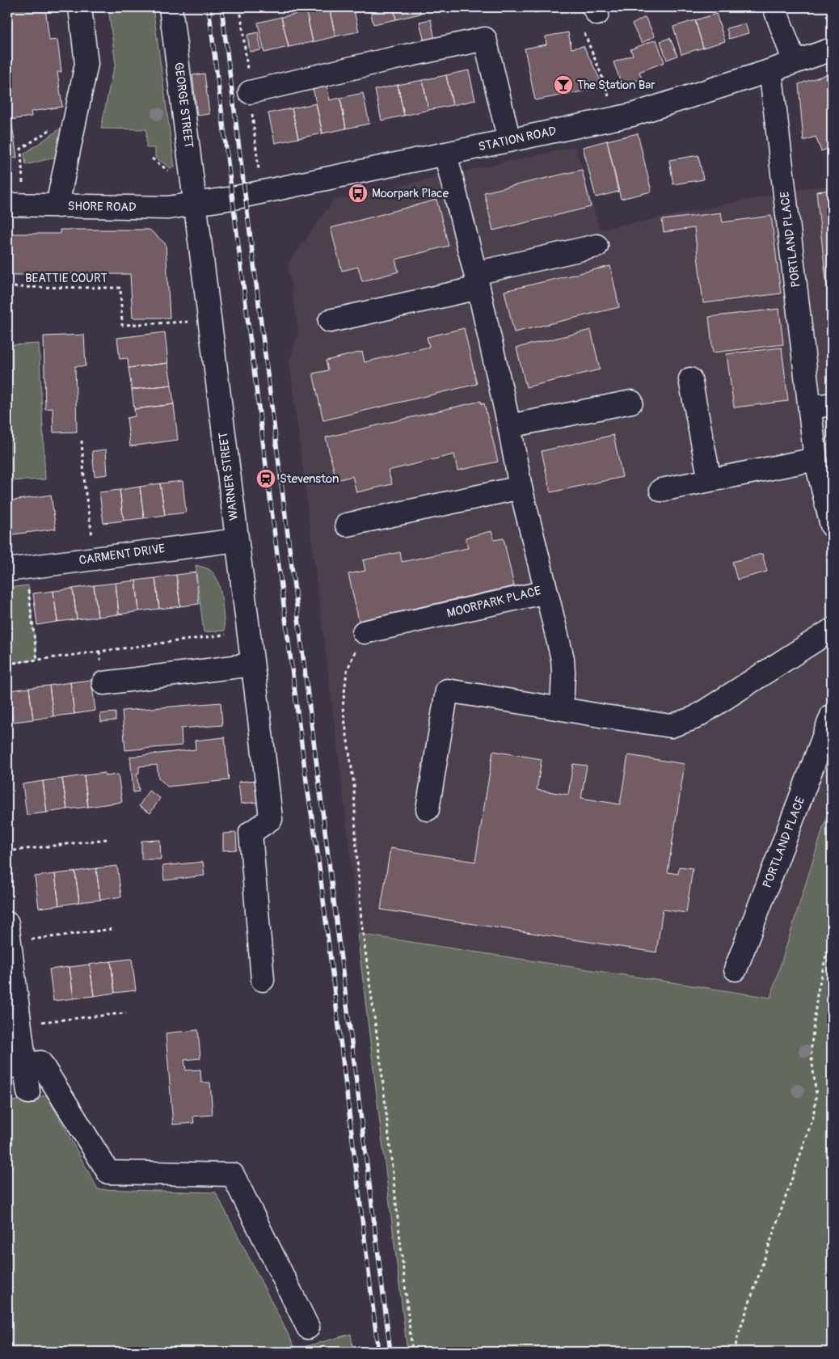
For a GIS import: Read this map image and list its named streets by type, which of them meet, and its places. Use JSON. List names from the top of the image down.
{
  "streets": {
    "street": [
      "GEORGE STREET",
      "STATION ROAD",
      "SHORE ROAD",
      "PORTLAND PLACE",
      "WARNER STREET",
      "CARMENT DRIVE",
      "MOORPARK PLACE"
    ],
    "path": ["BEATTIE COURT"]
  },
  "crossings": [
    ["GEORGE STREET", "STATION ROAD"],
    ["GEORGE STREET", "SHORE ROAD"],
    ["GEORGE STREET", "WARNER STREET"],
    ["STATION ROAD", "SHORE ROAD"],
    ["STATION ROAD", "PORTLAND PLACE"],
    ["STATION ROAD", "WARNER STREET"],
    ["STATION ROAD", "MOORPARK PLACE"],
    ["SHORE ROAD", "WARNER STREET"],
    ["BEATTIE COURT", "WARNER STREET"],
    ["WARNER STREET", "CARMENT DRIVE"]
  ],
  "places": {
    "bar": ["The Station Bar"],
    "bus stop": ["Moorpark Place"],
    "station": ["Stevenston"]
  }
}
